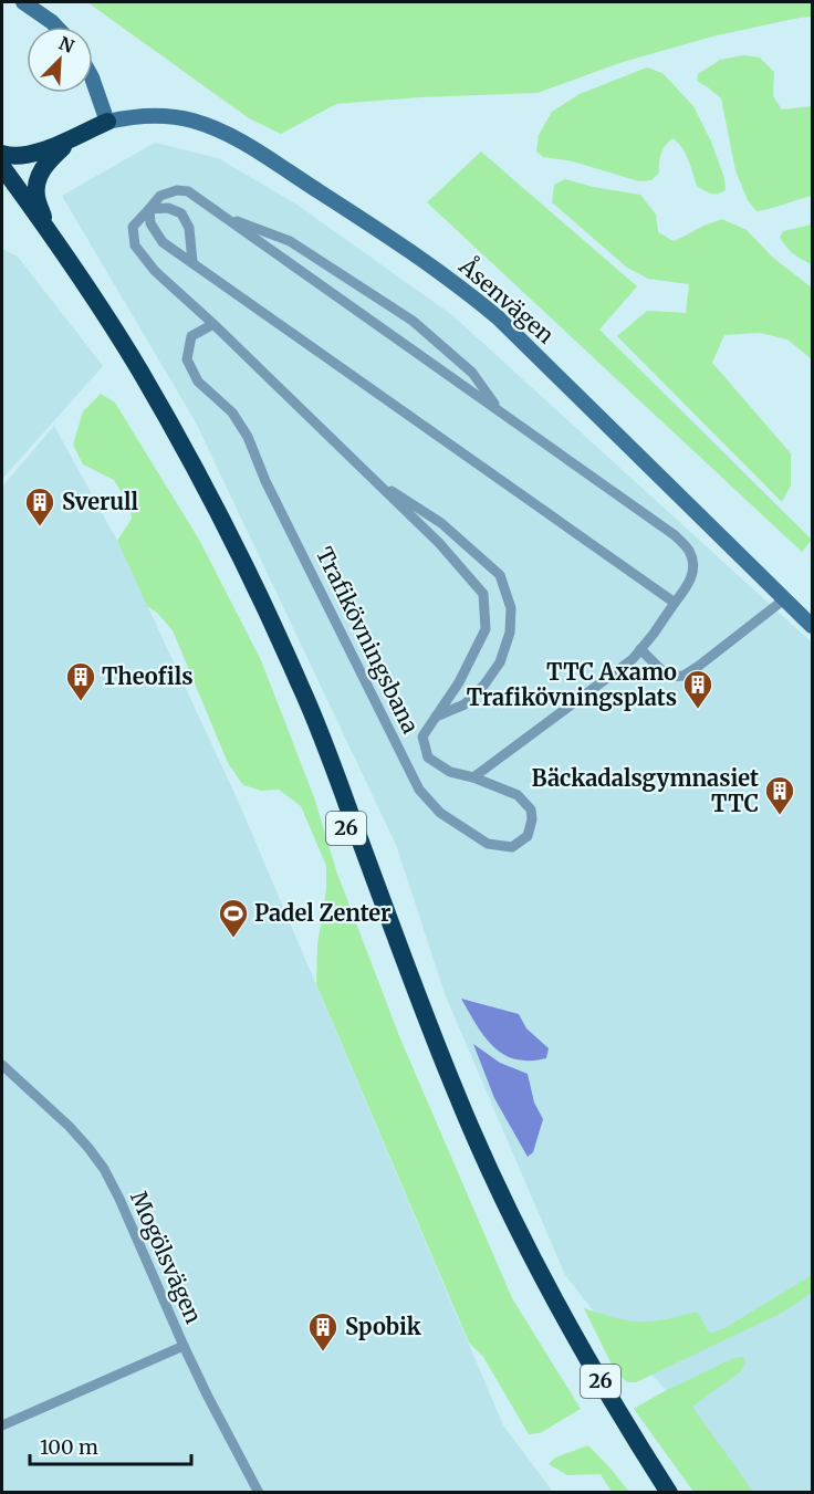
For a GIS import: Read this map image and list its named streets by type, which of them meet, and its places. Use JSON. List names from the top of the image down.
{
  "streets": {
    "highway": ["26"],
    "street": ["Åsenvägen", "Trafikövningsbana", "Mogölsvägen"]
  },
  "places": {
    "building": [
      "Sverull",
      "Theofils",
      "TTC Axamo Trafikövningsplats",
      "Bäckadalsgymnasiet TTC",
      "Spobik"
    ],
    "sports": ["Padel Zenter"]
  },
  "scale_bar": "100 m",
  "north": "top right"
}
